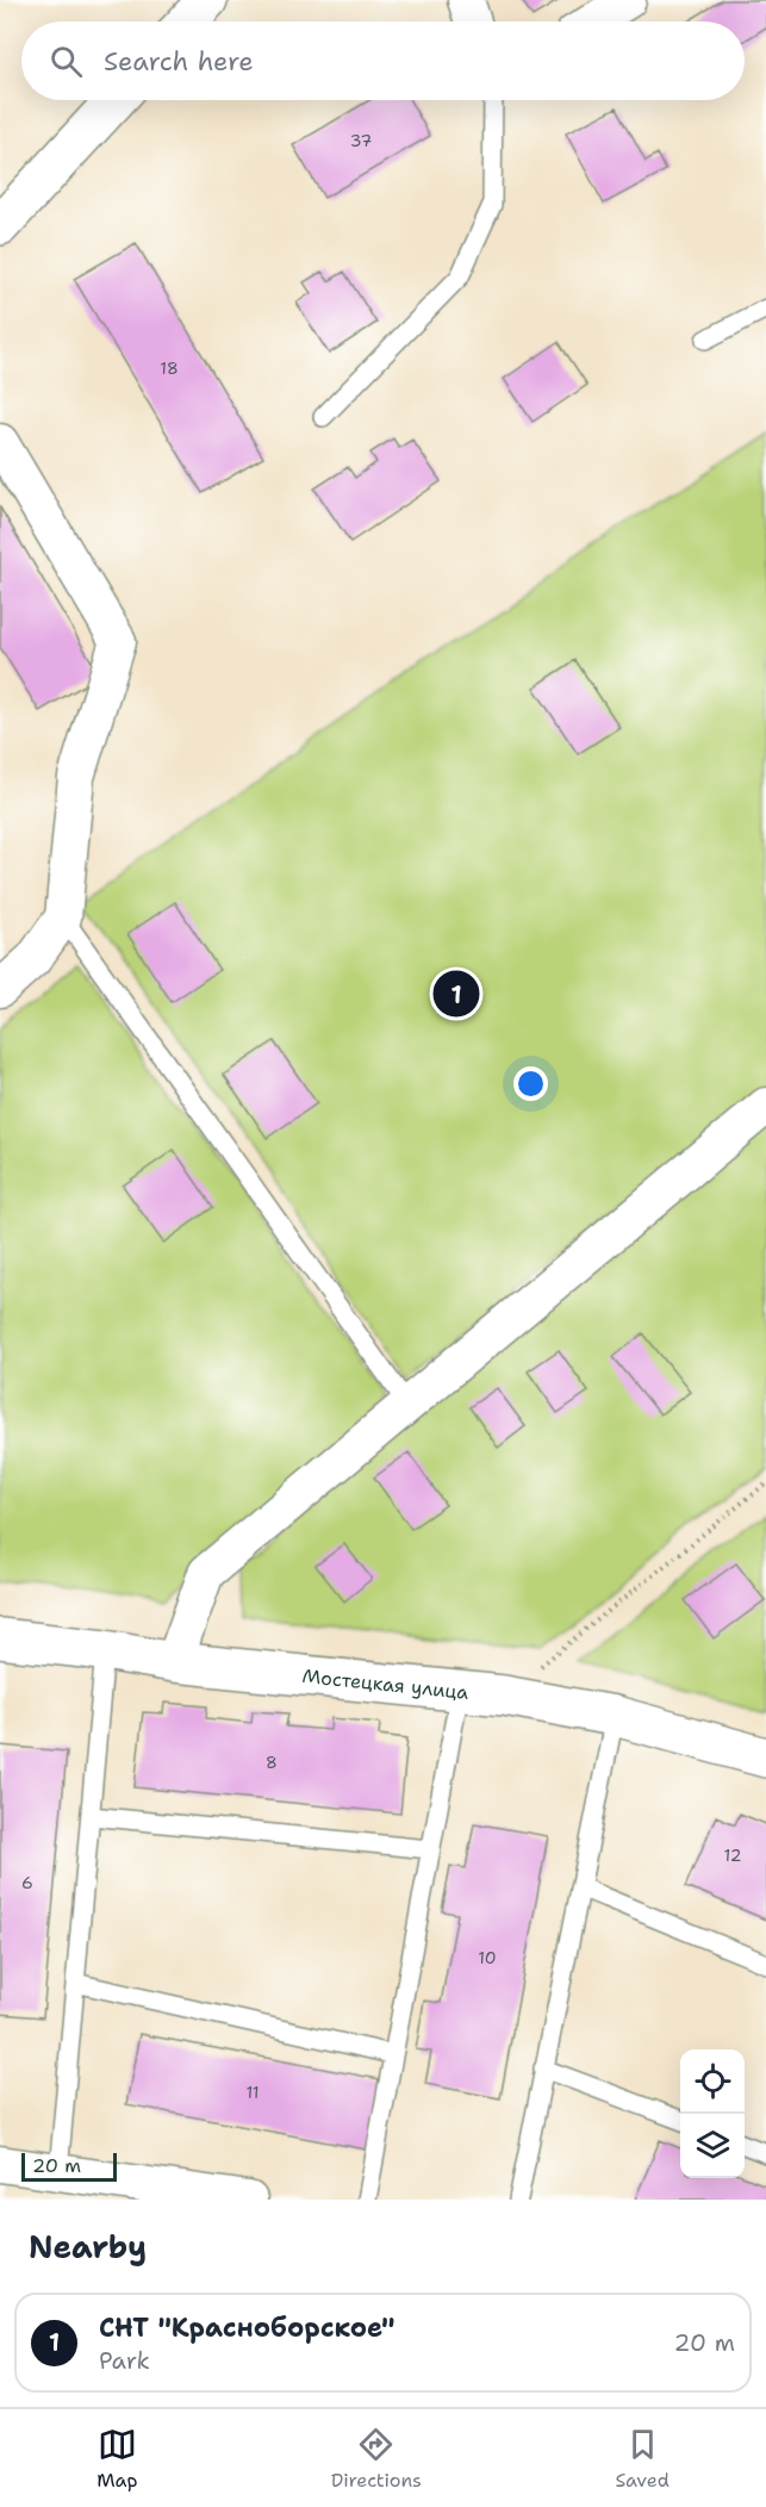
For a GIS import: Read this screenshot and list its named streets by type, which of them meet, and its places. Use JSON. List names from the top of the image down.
{
  "streets": {
    "street": ["Мостецкая улица"]
  },
  "house_numbers": [
    "37",
    "18",
    "8",
    "12",
    "6",
    "10",
    "11"
  ],
  "scale_bar": "20 m",
  "page": {
    "search": "Search here",
    "pins": "1",
    "scale": "20 m",
    "heading": "Nearby",
    "list": [
      {
        "mark": "1",
        "name": "СНТ \"Красноборское\"",
        "note": "Park",
        "value": "20 m"
      }
    ],
    "nav": ["Map", "Directions", "Saved"]
  }
}
